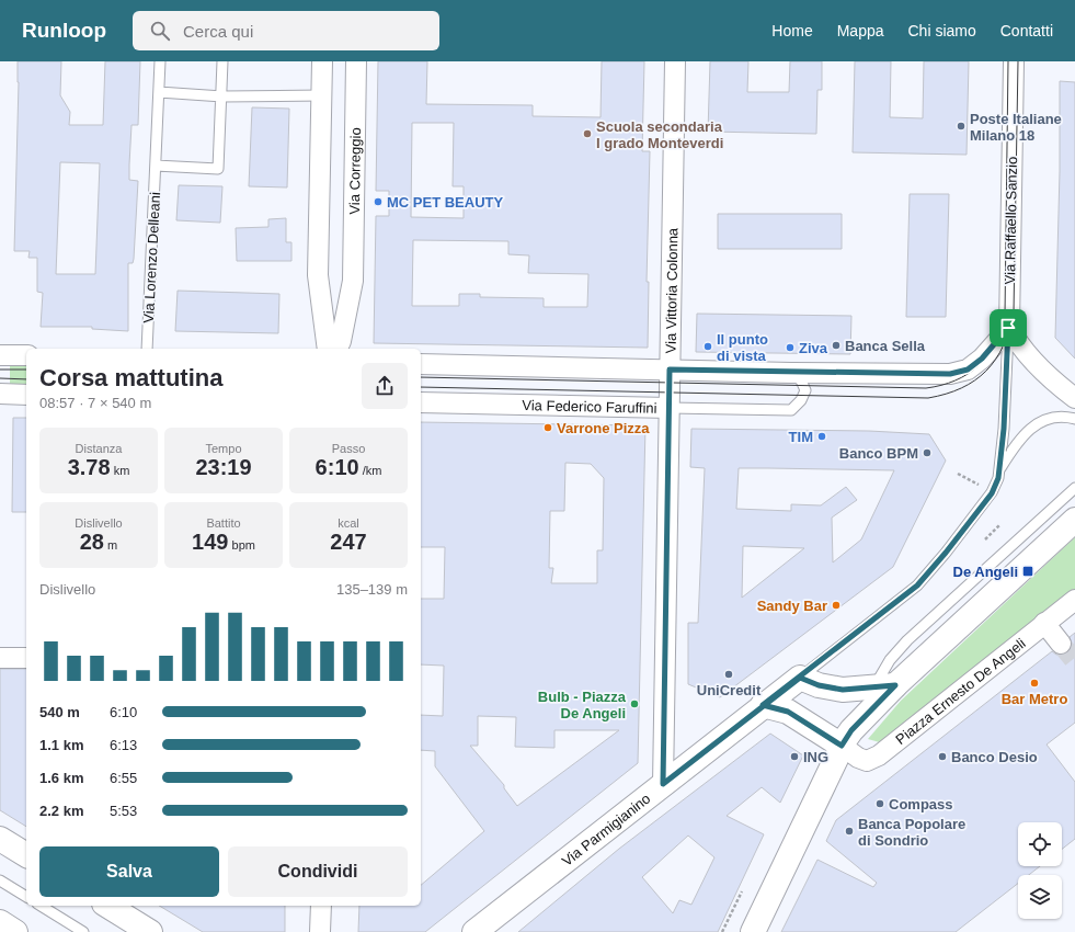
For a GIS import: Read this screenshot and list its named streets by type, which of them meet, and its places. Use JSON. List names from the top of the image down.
{
  "streets": {
    "street": [
      "Via Correggio",
      "Via Raffaello Sanzio",
      "Via Vittoria Colonna",
      "Via Federico Faruffini",
      "Piazza Ernesto De Angeli",
      "Via Parmigianino"
    ],
    "lane": ["Via Lorenzo Delleani"]
  },
  "crossings": [
    ["Via Vittoria Colonna", "Via Federico Faruffini"],
    ["Via Vittoria Colonna", "Via Parmigianino"],
    ["Piazza Ernesto De Angeli", "Via Parmigianino"]
  ],
  "places": {
    "other": [
      "Poste Italiane Milano 18",
      "Scuola secondaria I grado Monteverdi",
      "MC PET BEAUTY",
      "Banca Sella",
      "Il punto di vista",
      "Ziva",
      "Varrone Pizza",
      "TIM",
      "Banco BPM",
      "Sandy Bar",
      "UniCredit",
      "Bar Metro",
      "Bulb - Piazza De Angeli",
      "ING",
      "Banco Desio",
      "Compass",
      "Banca Popolare di Sondrio"
    ],
    "transit": ["De Angeli"]
  },
  "page": {
    "header": "Runloop",
    "search": "Cerca qui",
    "nav": [
      "Home",
      "Mappa",
      "Chi siamo",
      "Contatti"
    ],
    "heading": ["Corsa mattutina", "08:57 · 7 × 540 m"],
    "stats": [
      ["Distanza", "3.78 km"],
      ["Tempo", "23:19"],
      ["Passo", "6:10 /km"],
      ["Dislivello", "28 m"],
      ["Battito", "149 bpm"],
      ["kcal", "247"]
    ],
    "chart": ["Dislivello", "135–139 m"],
    "list": [
      {
        "name": "540 m",
        "note": "6:10"
      },
      {
        "name": "1.1 km",
        "note": "6:13"
      },
      {
        "name": "1.6 km",
        "note": "6:55"
      },
      {
        "name": "2.2 km",
        "note": "5:53"
      }
    ],
    "buttons": ["Salva", "Condividi"]
  }
}
